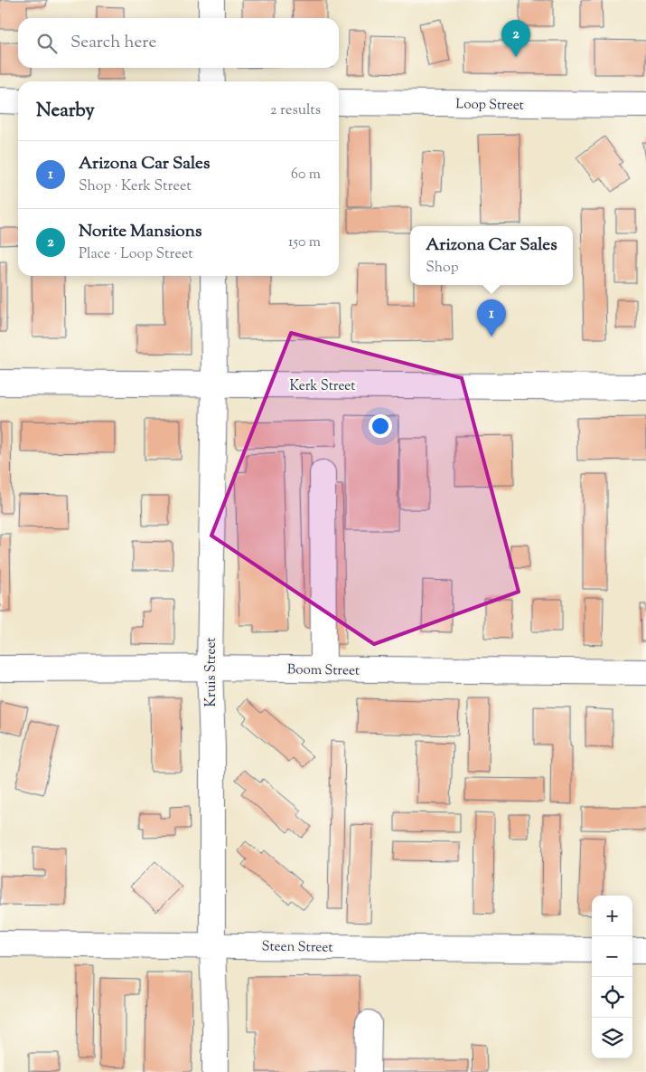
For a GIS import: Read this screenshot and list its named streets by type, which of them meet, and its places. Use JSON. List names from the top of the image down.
{
  "streets": {
    "street": [
      "Loop Street",
      "Kerk Street",
      "Boom Street",
      "Kruis Street",
      "Steen Street"
    ]
  },
  "crossings": [
    ["Kerk Street", "Kruis Street"],
    ["Boom Street", "Kruis Street"],
    ["Kruis Street", "Steen Street"]
  ],
  "page": {
    "search": "Search here",
    "pins": ["2", "1"],
    "heading": ["Nearby", "2 results"],
    "list": [
      {
        "mark": "1",
        "name": "Arizona Car Sales",
        "note": "Shop · Kerk Street",
        "value": "60 m"
      },
      {
        "mark": "2",
        "name": "Norite Mansions",
        "note": "Place · Loop Street",
        "value": "150 m"
      }
    ],
    "popup": ["Arizona Car Sales", "Shop"],
    "map_buttons": ["+", "−"]
  }
}
